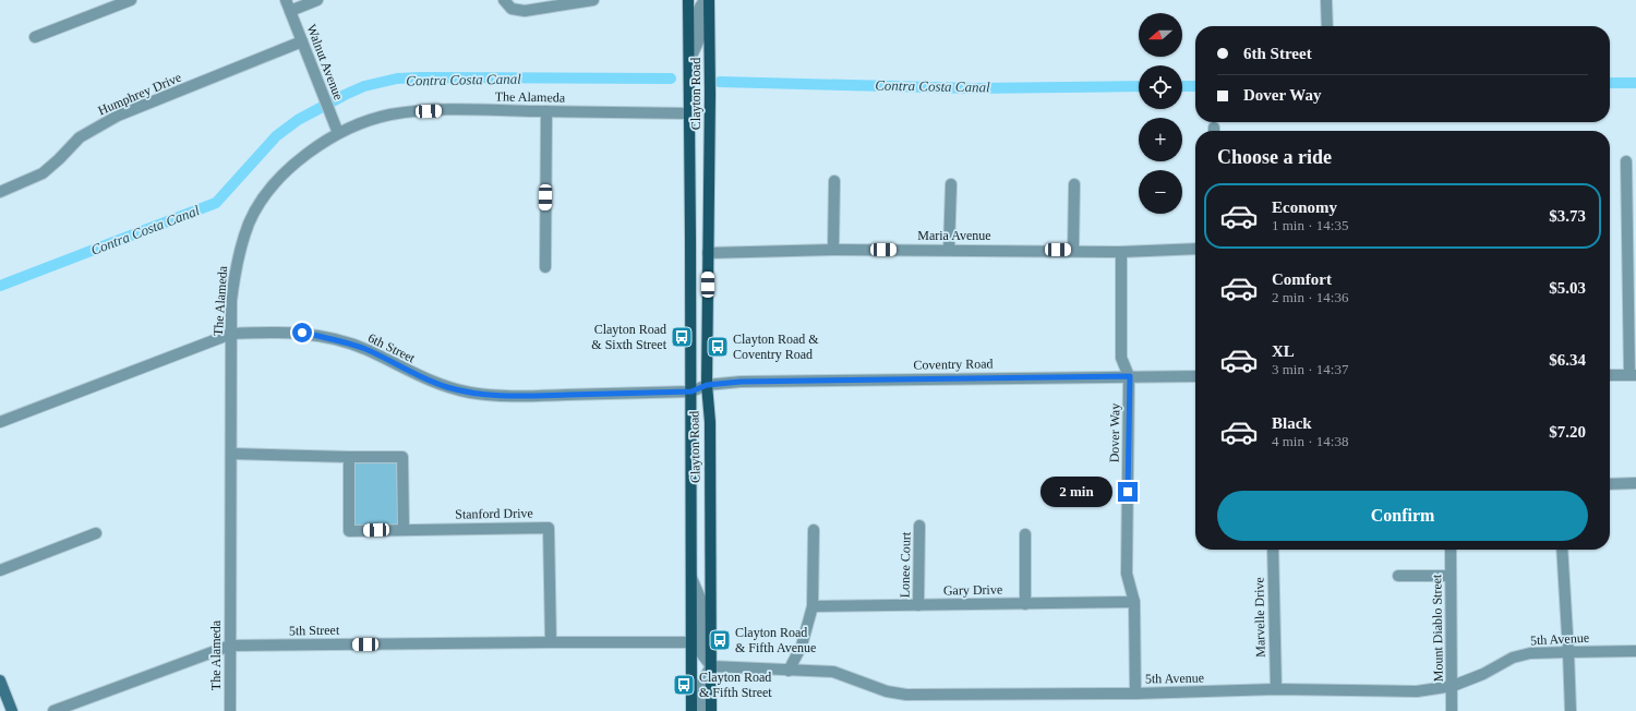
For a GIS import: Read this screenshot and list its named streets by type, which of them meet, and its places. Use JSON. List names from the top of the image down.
{
  "streets": {
    "main road": ["Clayton Road"],
    "street": [
      "Walnut Avenue",
      "Humphrey Drive",
      "The Alameda",
      "Maria Avenue",
      "6th Street",
      "Coventry Road",
      "Dover Way",
      "Stanford Drive",
      "Lonee Court",
      "Gary Drive",
      "Marvelle Drive",
      "Mount Diablo Street",
      "5th Street",
      "5th Avenue"
    ]
  },
  "crossings": [
    ["Walnut Avenue", "Humphrey Drive"],
    ["Walnut Avenue", "The Alameda"],
    ["Clayton Road", "The Alameda"],
    ["Clayton Road", "Maria Avenue"],
    ["Clayton Road", "6th Street"],
    ["Clayton Road", "Coventry Road"],
    ["Clayton Road", "5th Street"],
    ["Clayton Road", "5th Avenue"],
    ["The Alameda", "6th Street"],
    ["The Alameda", "5th Street"],
    ["Maria Avenue", "Dover Way"],
    ["6th Street", "Coventry Road"],
    ["Coventry Road", "Dover Way"],
    ["Dover Way", "Gary Drive"],
    ["Dover Way", "5th Avenue"],
    ["Stanford Drive", "5th Street"],
    ["Lonee Court", "Gary Drive"],
    ["Marvelle Drive", "5th Avenue"],
    ["Mount Diablo Street", "5th Avenue"]
  ],
  "water": ["Contra Costa Canal"],
  "places": {
    "bus stop": [
      "Clayton Road & Sixth Street",
      "Clayton Road & Coventry Road",
      "Clayton Road & Fifth Avenue",
      "Clayton Road & Fifth Street"
    ]
  },
  "north": "left",
  "page": {
    "map_buttons": ["+", "−"],
    "banner": ["6th Street", "Dover Way"],
    "heading": "Choose a ride",
    "list": [
      {
        "name": "Economy",
        "note": "1 min · 14:35",
        "value": "$3.73"
      },
      {
        "name": "Comfort",
        "note": "2 min · 14:36",
        "value": "$5.03"
      },
      {
        "name": "XL",
        "note": "3 min · 14:37",
        "value": "$6.34"
      },
      {
        "name": "Black",
        "note": "4 min · 14:38",
        "value": "$7.20"
      }
    ],
    "bubble": "2 min",
    "buttons": "Confirm"
  }
}
